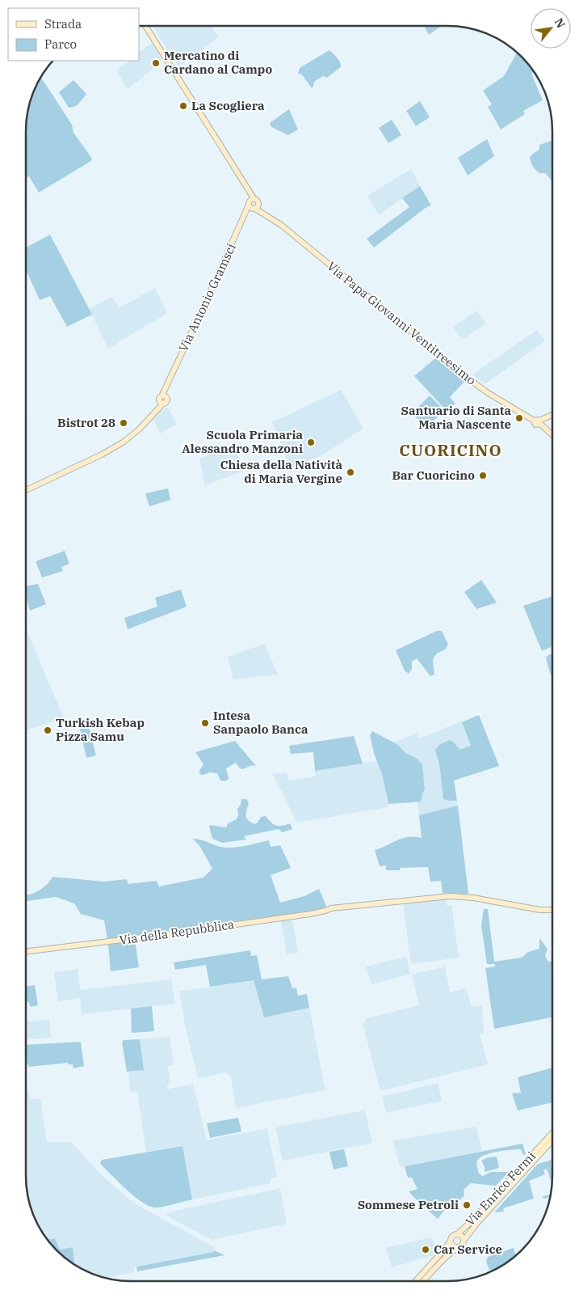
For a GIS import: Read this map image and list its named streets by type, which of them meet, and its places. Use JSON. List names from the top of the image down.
{
  "streets": {
    "street": [
      "Via Antonio Gramsci",
      "Via Papa Giovanni Ventitreesimo",
      "Via della Repubblica",
      "Via Enrico Fermi"
    ]
  },
  "crossings": [
    ["Via Antonio Gramsci", "Via Papa Giovanni Ventitreesimo"]
  ],
  "districts": ["CUORICINO"],
  "places": [
    "Mercatino di Cardano al Campo",
    "La Scogliera",
    "Santuario di Santa Maria Nascente",
    "Bistrot 28",
    "Scuola Primaria Alessandro Manzoni",
    "Chiesa della Natività di Maria Vergine",
    "Bar Cuoricino",
    "Intesa Sanpaolo Banca",
    "Turkish Kebap Pizza Samu",
    "Sommese Petroli",
    "Car Service"
  ],
  "legend": ["Strada", "Parco"],
  "north": "top right"
}
